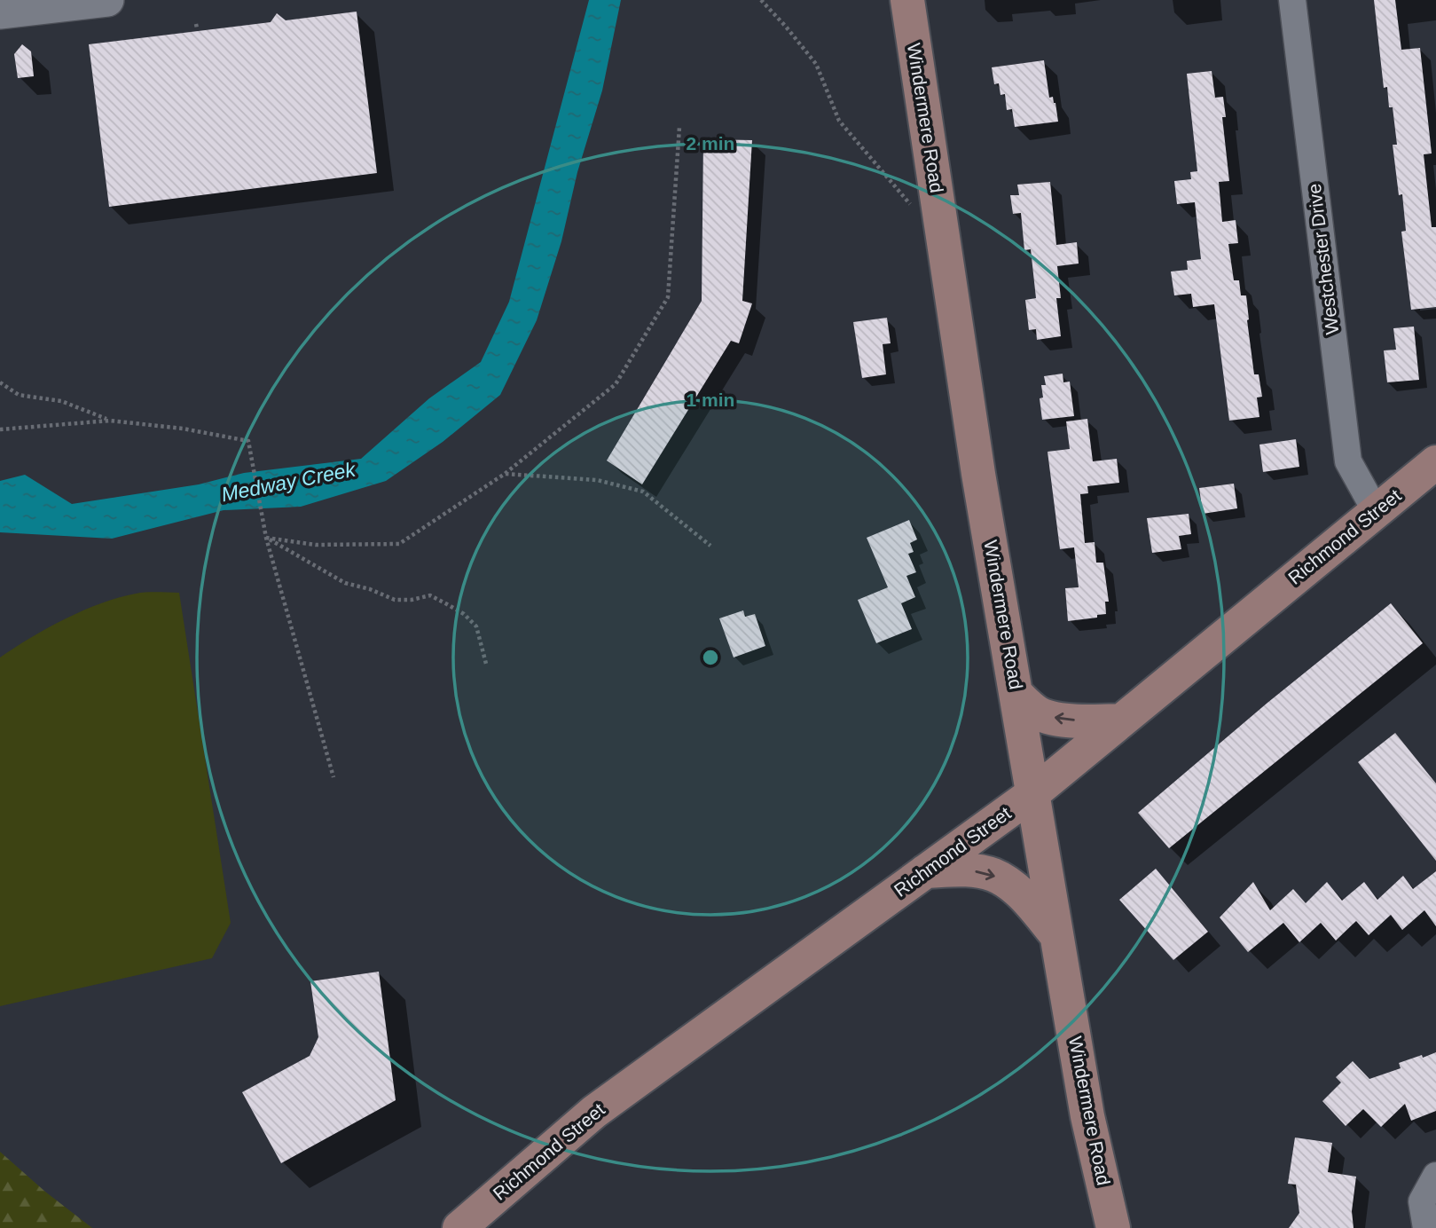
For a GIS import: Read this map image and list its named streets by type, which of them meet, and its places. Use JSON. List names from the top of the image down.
{
  "streets": {
    "main road": ["Windermere Road", "Richmond Street"],
    "street": ["Westchester Drive"]
  },
  "crossings": [
    ["Windermere Road", "Richmond Street"],
    ["Westchester Drive", "Richmond Street"]
  ],
  "water": ["Medway Creek"],
  "rings": ["2 min", "1 min"]
}
